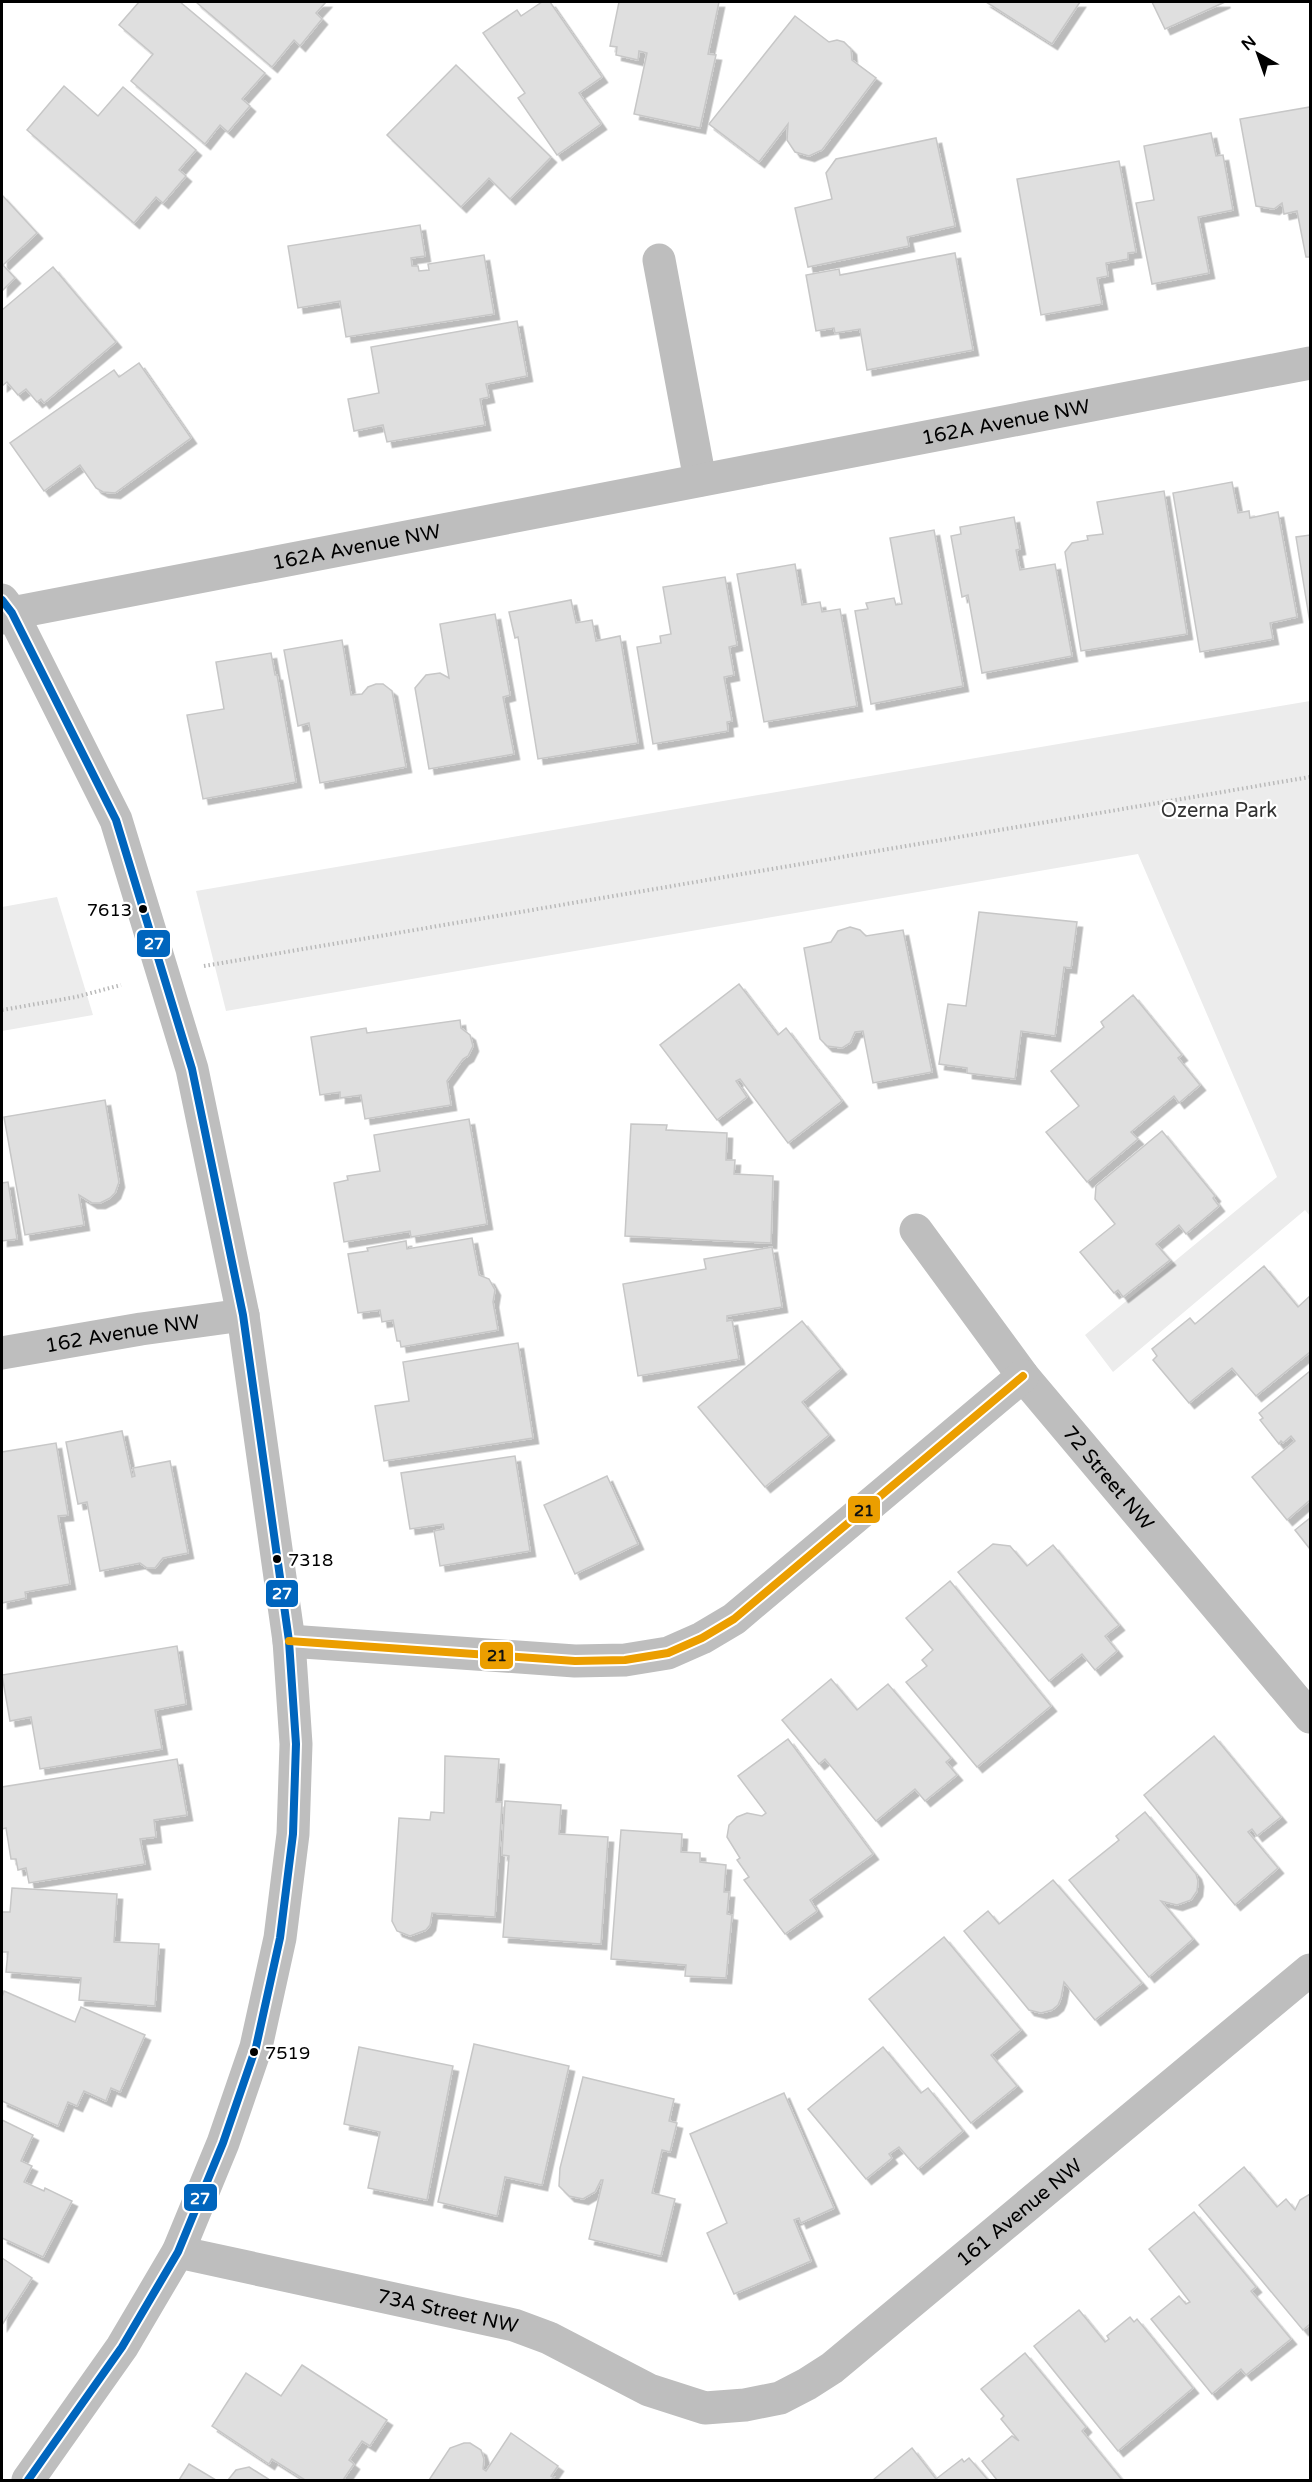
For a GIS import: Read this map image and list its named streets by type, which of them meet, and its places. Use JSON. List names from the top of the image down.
{
  "streets": {
    "street": [
      "162A Avenue NW",
      "162 Avenue NW",
      "72 Street NW",
      "161 Avenue NW",
      "73A Street NW"
    ]
  },
  "crossings": [
    ["161 Avenue NW", "73A Street NW"]
  ],
  "parks": ["Ozerna Park"],
  "places": ["7613", "7318", "7519"],
  "lines": ["transit line 27", "transit line 21"],
  "north": "top left"
}
